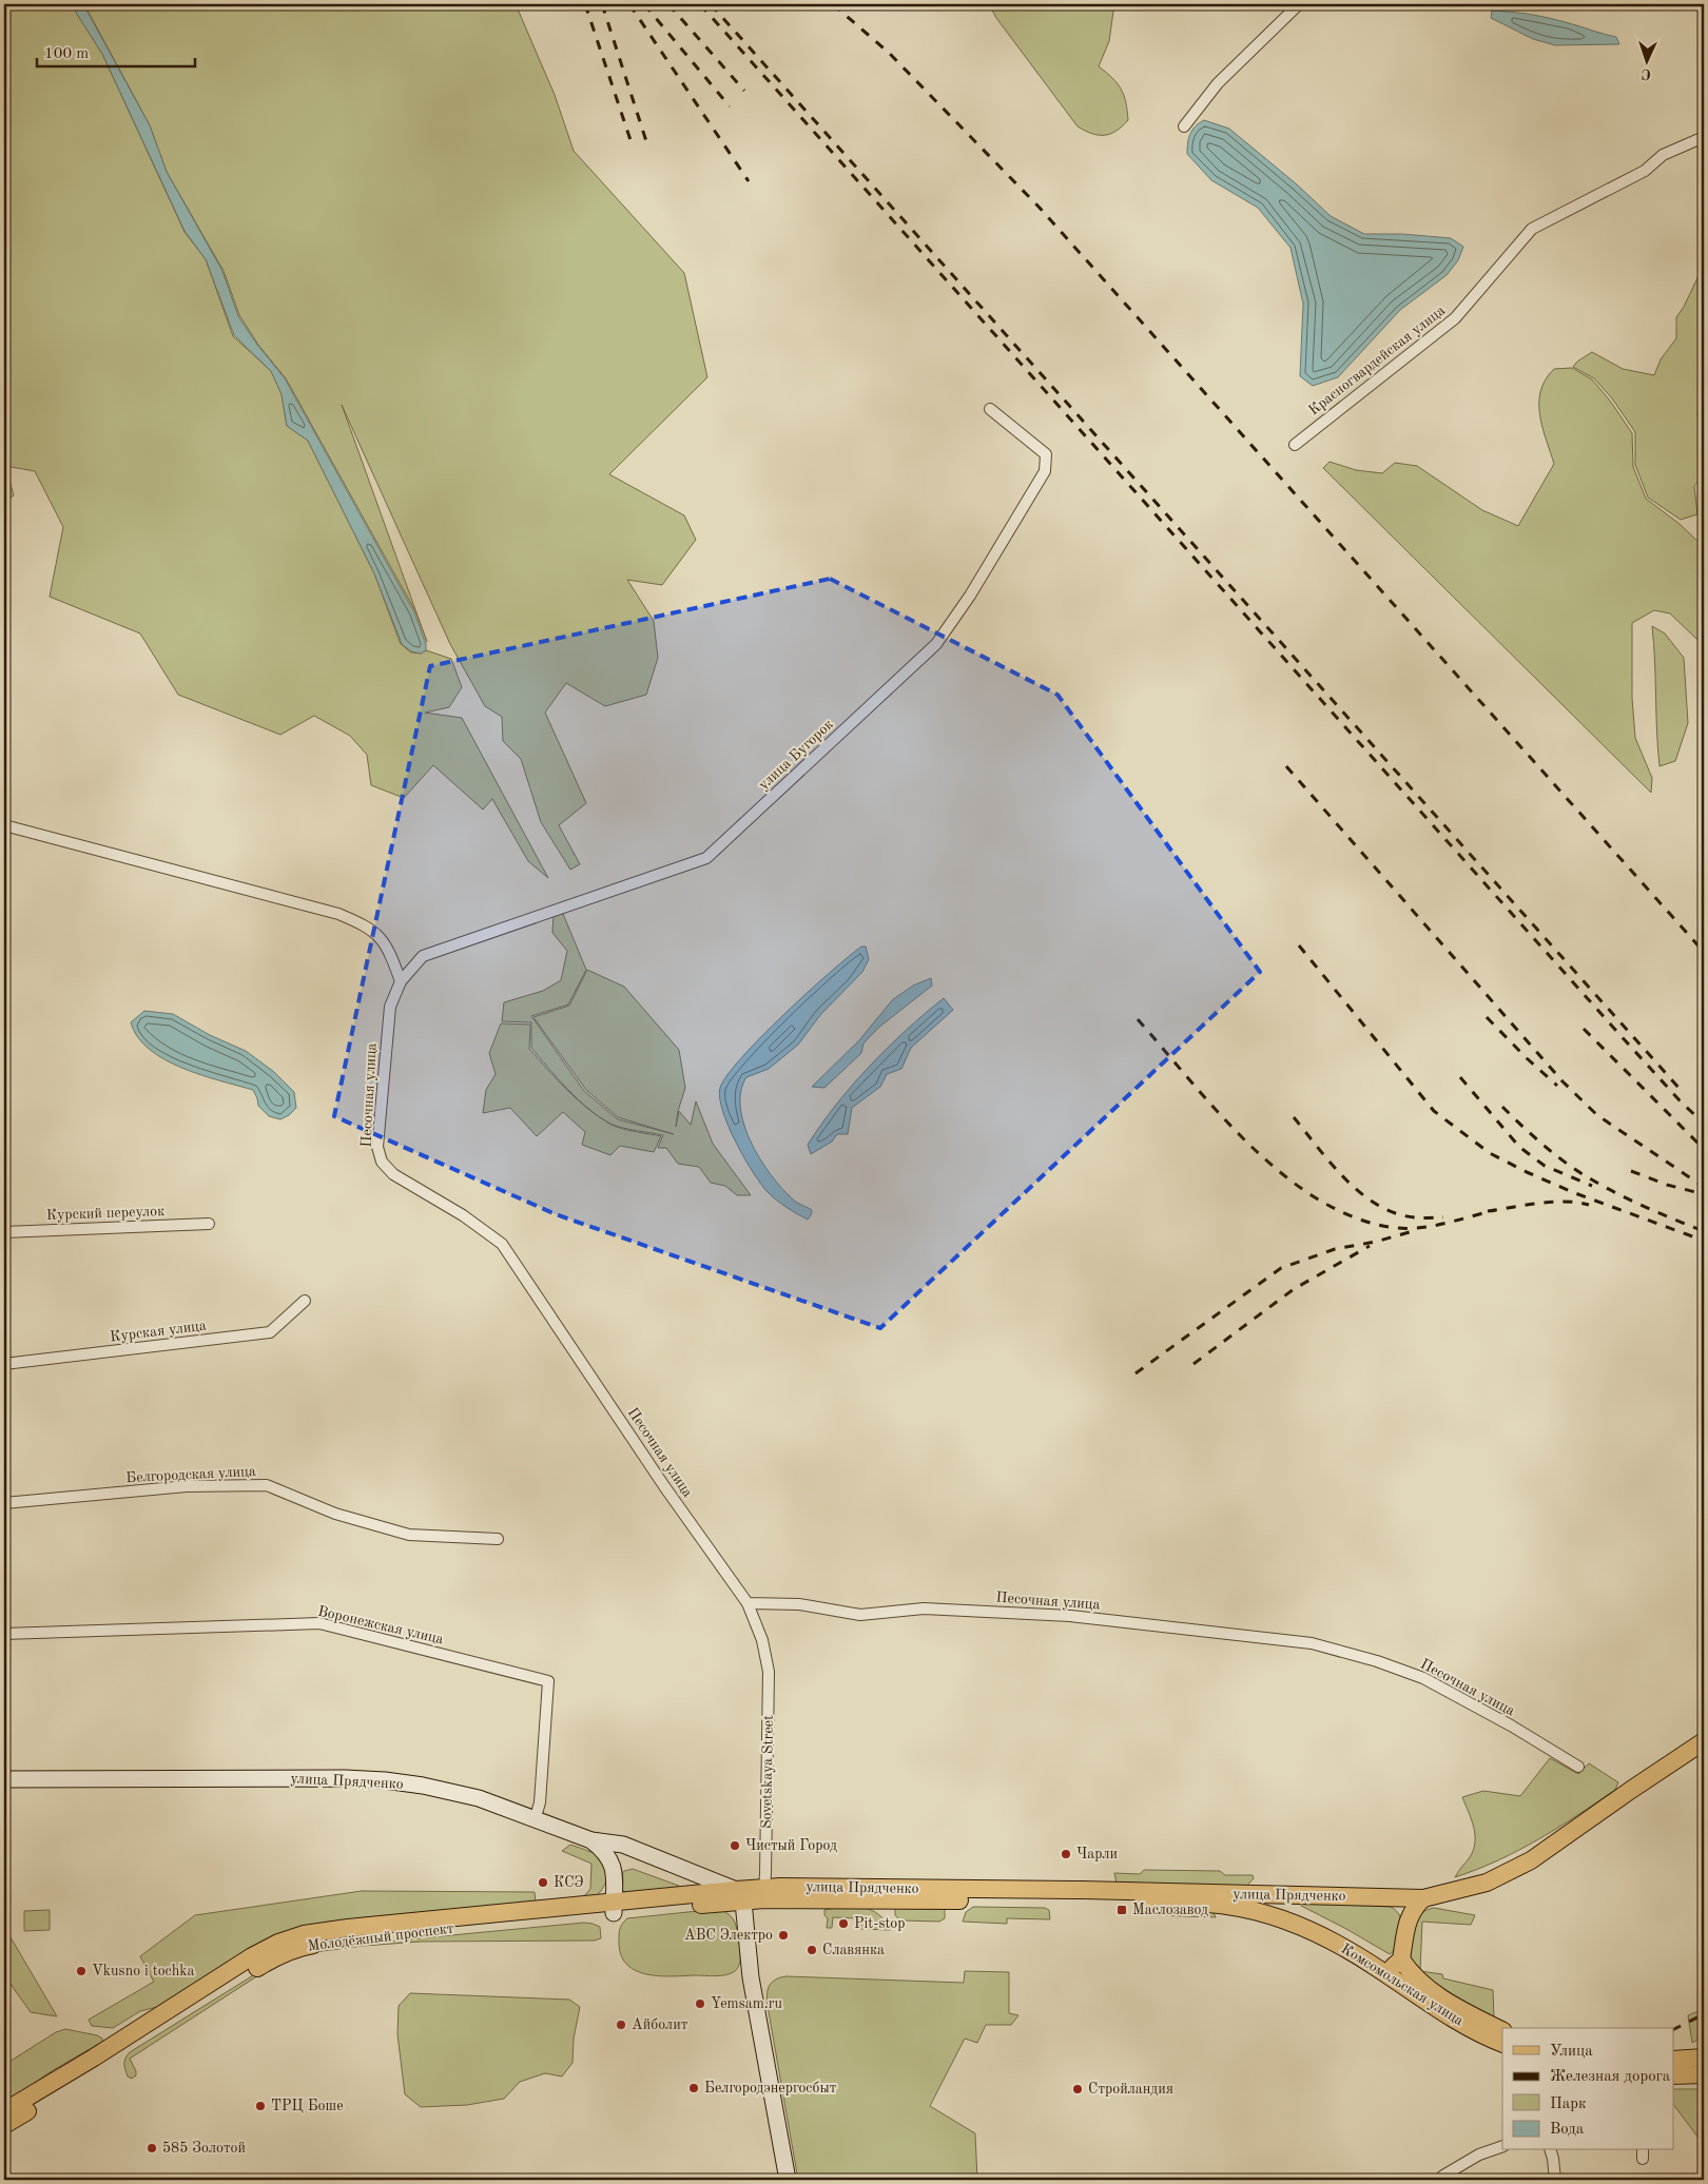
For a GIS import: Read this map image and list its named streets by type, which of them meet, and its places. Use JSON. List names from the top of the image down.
{
  "streets": {
    "main road": ["улица Прядченко", "Молодёжный проспект", "Комсомольская улица"],
    "street": [
      "Красногвардейская улица",
      "улица Бугорок",
      "Песочная улица",
      "Курский переулок",
      "Курская улица",
      "Белгородская улица",
      "Воронежская улица",
      "Sovetskaya Street"
    ]
  },
  "crossings": [
    ["улица Бугорок", "Песочная улица"],
    ["Песочная улица", "Sovetskaya Street"],
    ["Воронежская улица", "улица Прядченко"],
    ["Sovetskaya Street", "улица Прядченко"],
    ["улица Прядченко", "Молодёжный проспект"],
    ["улица Прядченко", "Комсомольская улица"]
  ],
  "places": {
    "other": [
      "Чистый Город",
      "Чарли",
      "КСЭ",
      "Pit-stop",
      "АВС Электро",
      "Славянка",
      "Vkusno i tochka",
      "Yemsam.ru",
      "Айболит",
      "Белгородэнергосбыт",
      "Стройландия",
      "ТРЦ Боше",
      "585 Золотой"
    ],
    "transit": ["Маслозавод"]
  },
  "legend": [
    "Улица",
    "Железная дорога",
    "Парк",
    "Вода"
  ],
  "scale_bar": "100 m",
  "north": "bottom"
}
